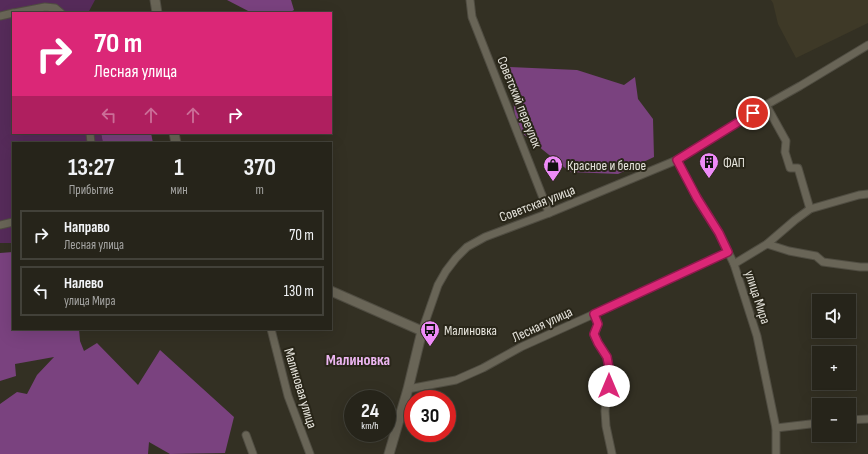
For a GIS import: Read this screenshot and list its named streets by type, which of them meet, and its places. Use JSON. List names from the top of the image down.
{
  "streets": {
    "street": [
      "Советский переулок",
      "Советская улица",
      "улица Мира",
      "Лесная улица",
      "Малиновая улица"
    ]
  },
  "crossings": [
    ["Советский переулок", "Советская улица"],
    ["Советская улица", "улица Мира"],
    ["улица Мира", "Лесная улица"]
  ],
  "districts": ["Малиновка"],
  "places": {
    "building": ["ФАП"],
    "shop": ["Красное и белое"],
    "bus stop": ["Малиновка"]
  },
  "page": {
    "turn": ["70 m", "Лесная улица"],
    "eta": [
      "13:27",
      "Прибытие",
      "1",
      "мин",
      "370",
      "m"
    ],
    "list": [
      {
        "name": "Направо",
        "note": "Лесная улица",
        "value": "70 m"
      },
      {
        "name": "Налево",
        "note": "улица Мира",
        "value": "130 m"
      }
    ],
    "map_buttons": ["+", "−"],
    "speed": "24 km/h",
    "limit": "30"
  }
}
